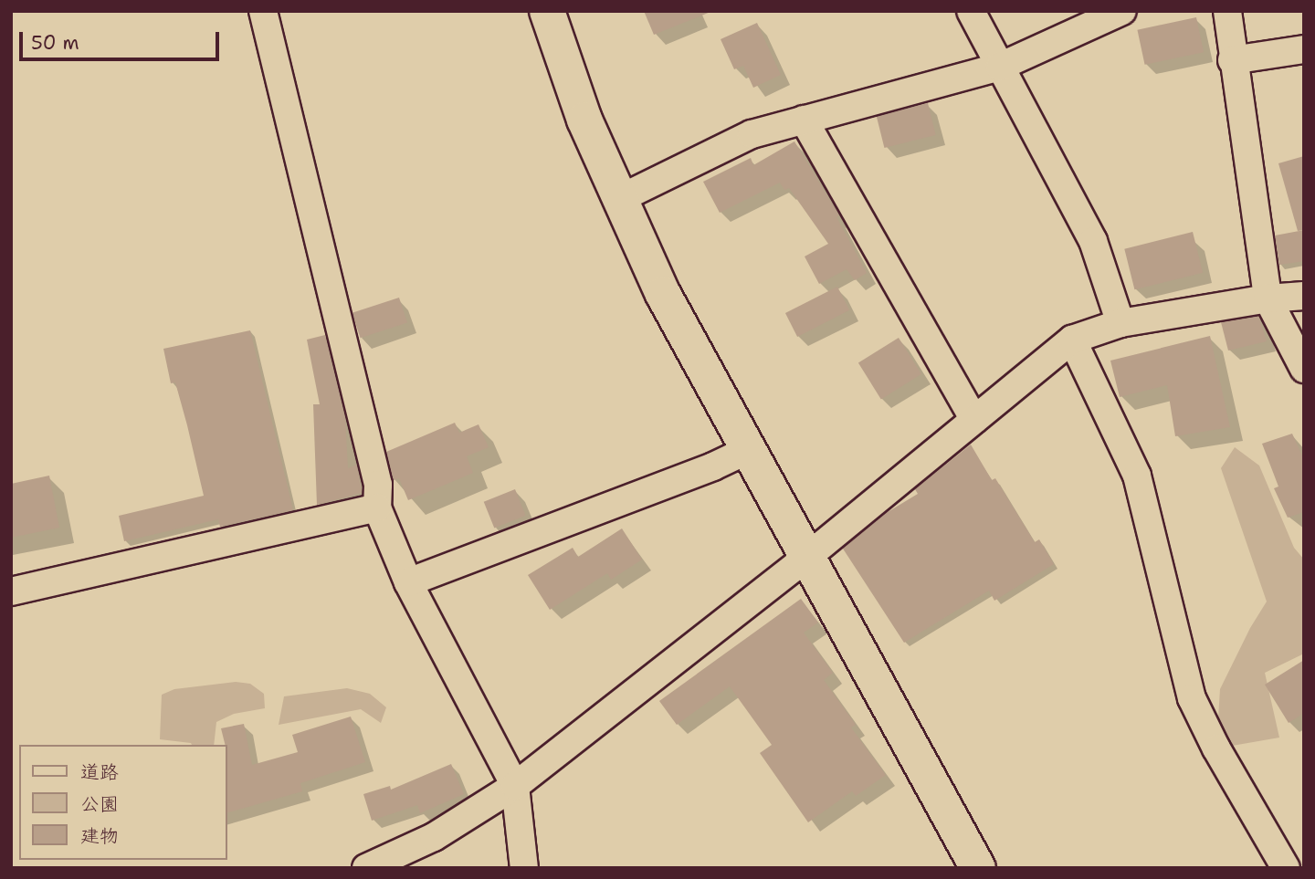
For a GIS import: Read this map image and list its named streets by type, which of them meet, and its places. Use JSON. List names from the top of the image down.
{
  "legend": ["道路", "公園", "建物"],
  "scale_bar": "50 m"
}
